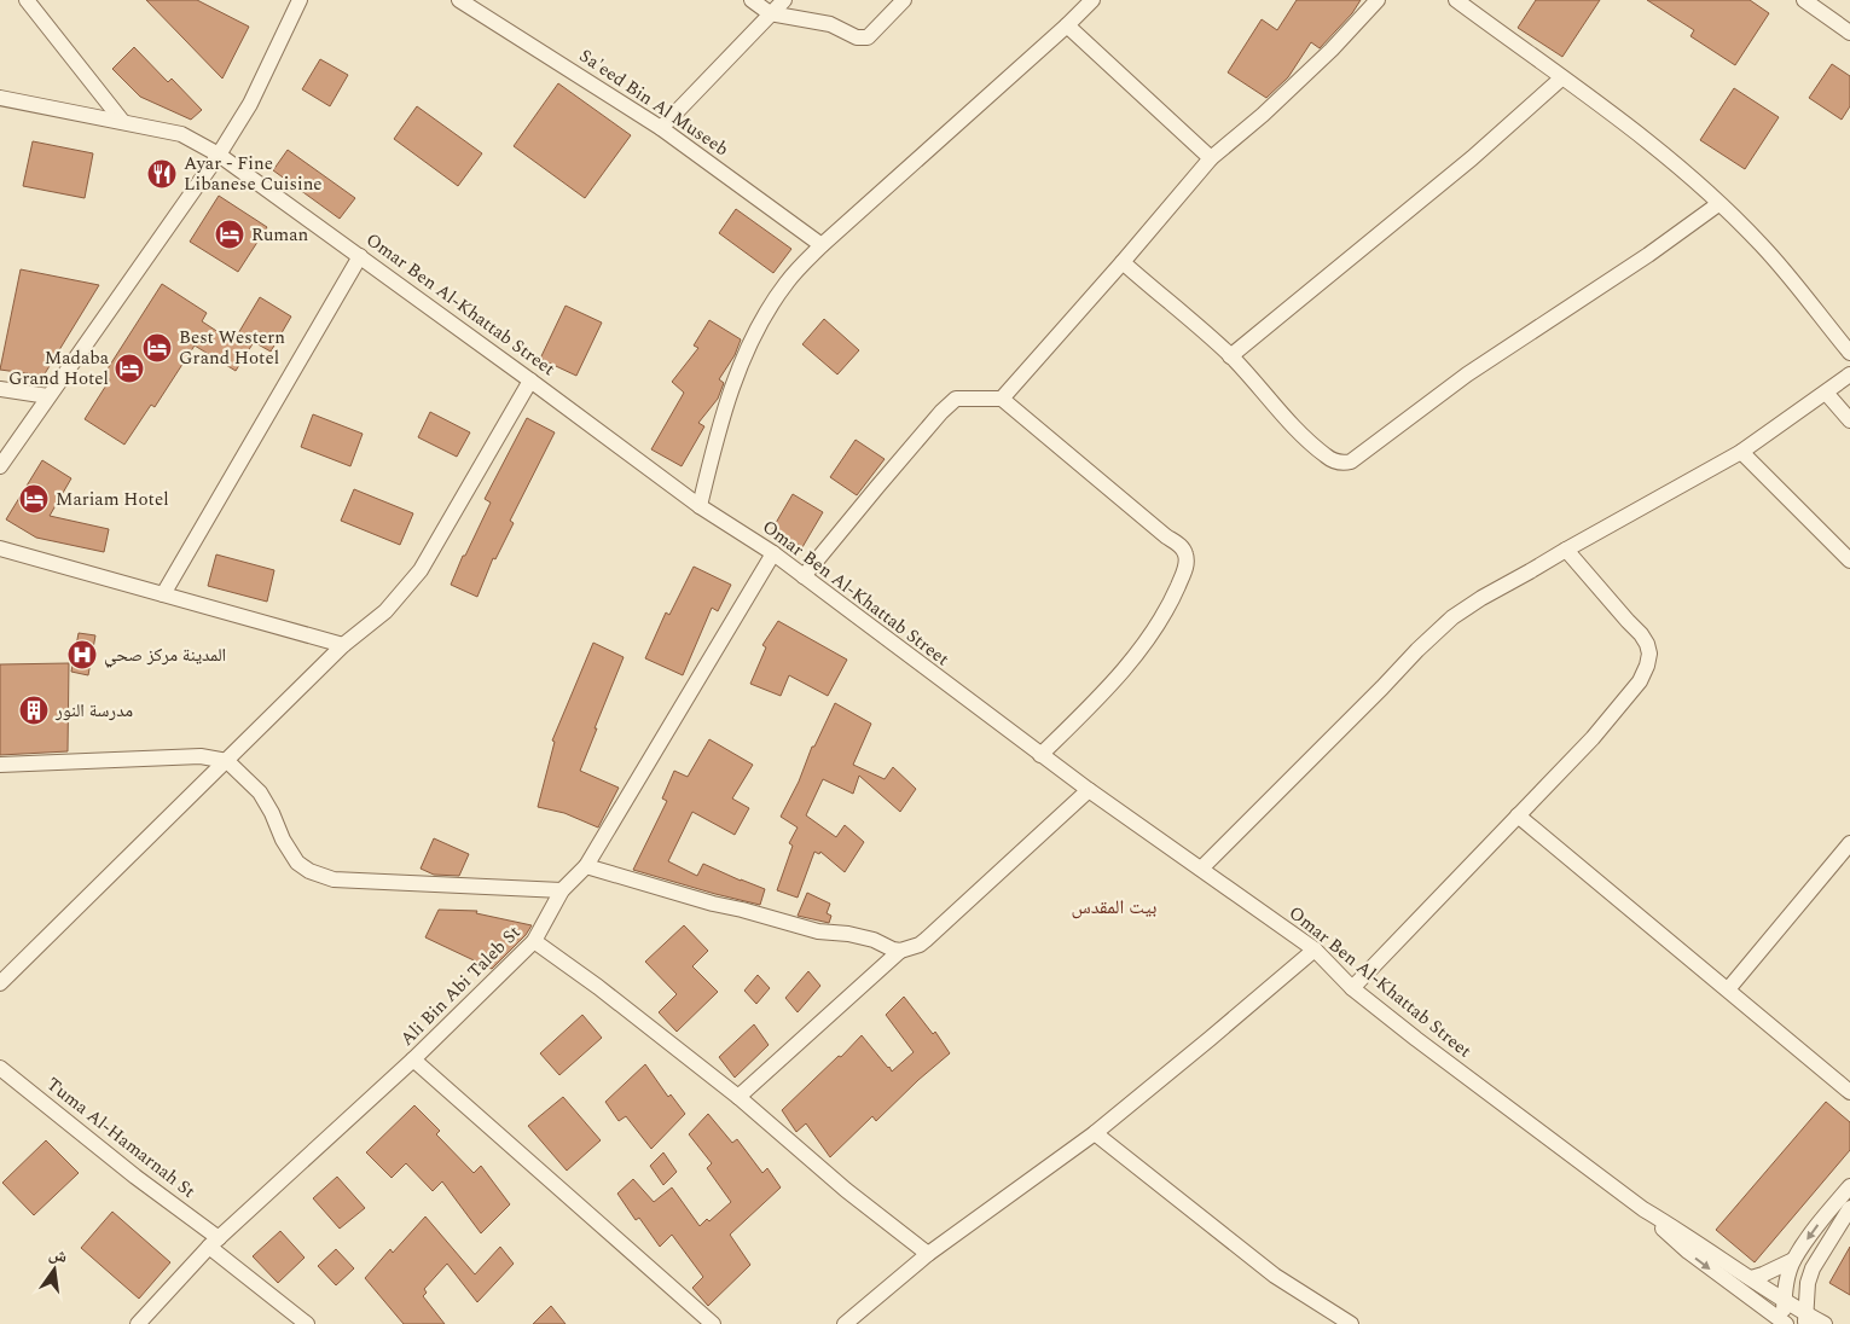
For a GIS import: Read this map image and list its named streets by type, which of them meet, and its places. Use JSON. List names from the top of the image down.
{
  "streets": {
    "street": [
      "Sa'eed Bin Al Museeb",
      "Omar Ben Al-Khattab Street",
      "Ali Bin Abi Taleb St",
      "Tuma Al-Hamarnah St"
    ]
  },
  "crossings": [
    ["Omar Ben Al-Khattab Street", "Ali Bin Abi Taleb St"],
    ["Ali Bin Abi Taleb St", "Tuma Al-Hamarnah St"]
  ],
  "districts": ["بيت المقدس"],
  "places": {
    "restaurant": ["Ayar - Fine Libanese Cuisine"],
    "hotel": [
      "Ruman",
      "Best Western Grand Hotel",
      "Madaba Grand Hotel",
      "Mariam Hotel"
    ],
    "hospital": ["المدينة مركز صحي"],
    "building": ["مدرسة النور"]
  },
  "north": "top"
}
